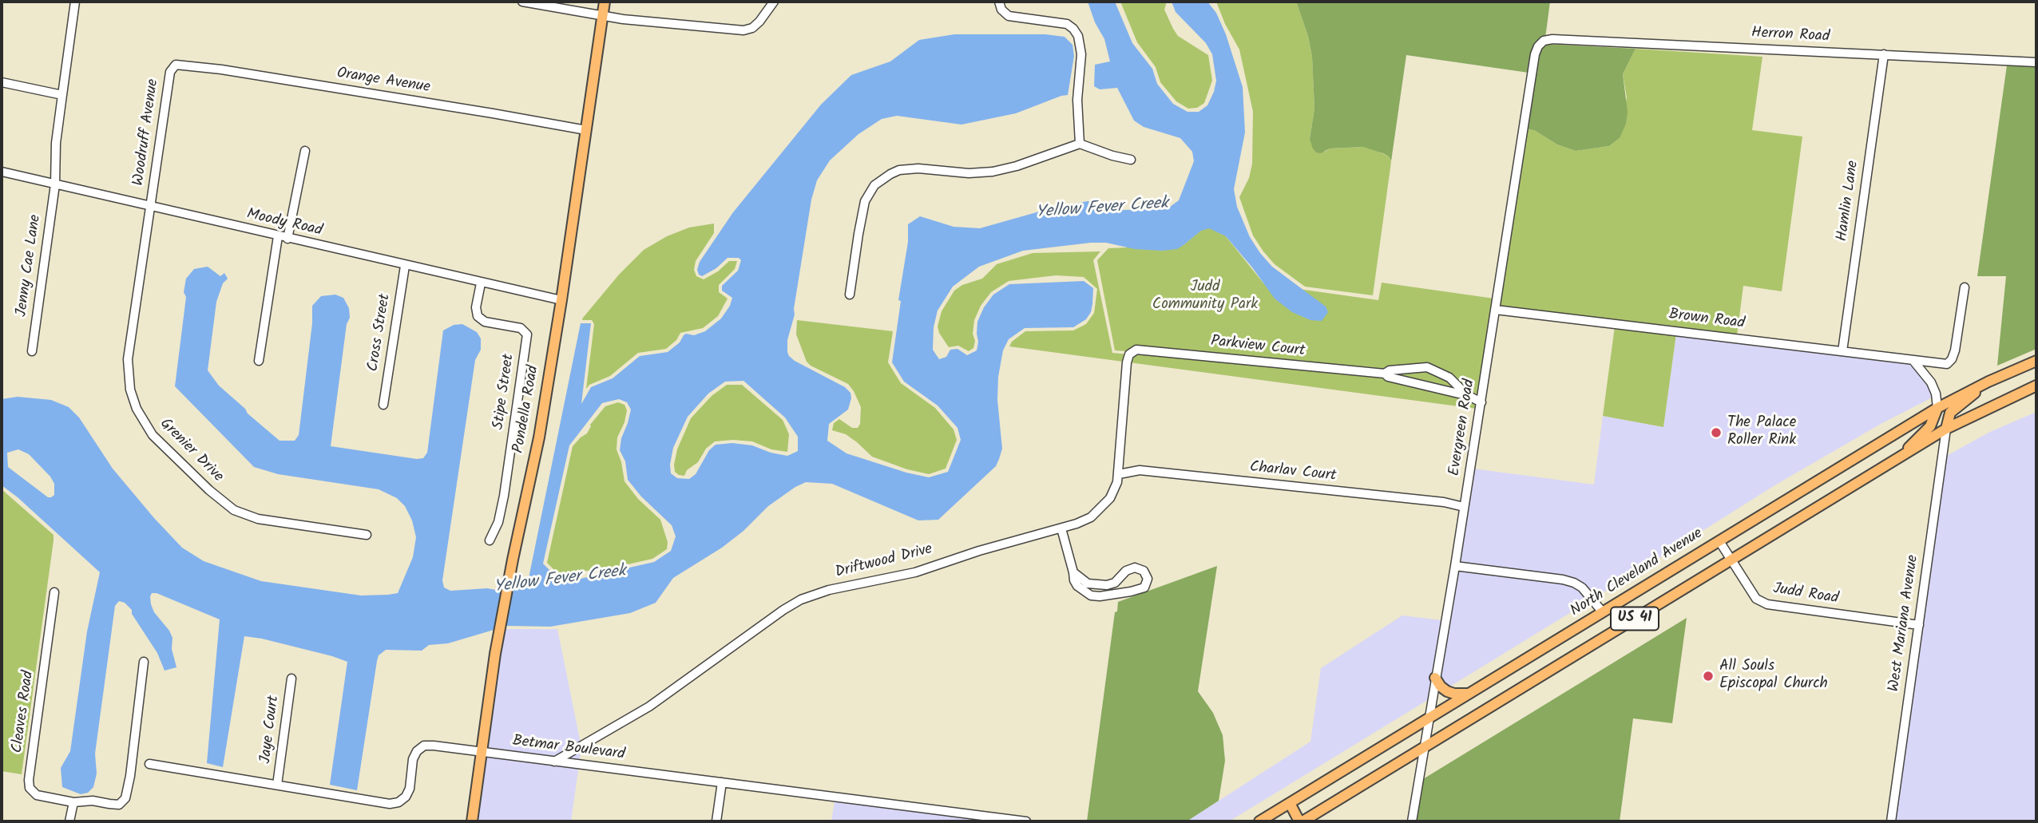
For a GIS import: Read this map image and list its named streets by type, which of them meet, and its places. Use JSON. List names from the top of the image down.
{
  "streets": {
    "main road": ["Pondella Road", "North Cleveland Avenue", "US 41"],
    "street": [
      "Herron Road",
      "Orange Avenue",
      "Woodruff Avenue",
      "Hamlin Lane",
      "Moody Road",
      "Jenny Cae Lane",
      "Brown Road",
      "Cross Street",
      "Parkview Court",
      "Stipe Street",
      "Evergreen Road",
      "Grenier Drive",
      "Charlav Court",
      "Driftwood Drive",
      "Judd Road",
      "West Mariana Avenue",
      "Cleaves Road",
      "Jaye Court",
      "Betmar Boulevard"
    ]
  },
  "crossings": [
    ["Herron Road", "Hamlin Lane"],
    ["Herron Road", "Evergreen Road"],
    ["Orange Avenue", "Woodruff Avenue"],
    ["Orange Avenue", "Pondella Road"],
    ["Woodruff Avenue", "Moody Road"],
    ["Woodruff Avenue", "Grenier Drive"],
    ["Hamlin Lane", "Brown Road"],
    ["Moody Road", "Jenny Cae Lane"],
    ["Moody Road", "Cross Street"],
    ["Moody Road", "Stipe Street"],
    ["Moody Road", "Pondella Road"],
    ["Moody Road", "Grenier Drive"],
    ["Brown Road", "Evergreen Road"],
    ["Parkview Court", "Evergreen Road"],
    ["Parkview Court", "Driftwood Drive"],
    ["Pondella Road", "Betmar Boulevard"],
    ["Evergreen Road", "Charlav Court"],
    ["Evergreen Road", "North Cleveland Avenue"],
    ["Evergreen Road", "US 41"],
    ["Charlav Court", "Driftwood Drive"],
    ["Driftwood Drive", "Betmar Boulevard"],
    ["North Cleveland Avenue", "Judd Road"],
    ["Judd Road", "US 41"],
    ["Judd Road", "West Mariana Avenue"],
    ["US 41", "West Mariana Avenue"],
    ["Jaye Court", "Betmar Boulevard"]
  ],
  "water": ["Yellow Fever Creek"],
  "parks": ["Judd Community Park"],
  "places": ["The Palace Roller Rink", "All Souls Episcopal Church"]
}
